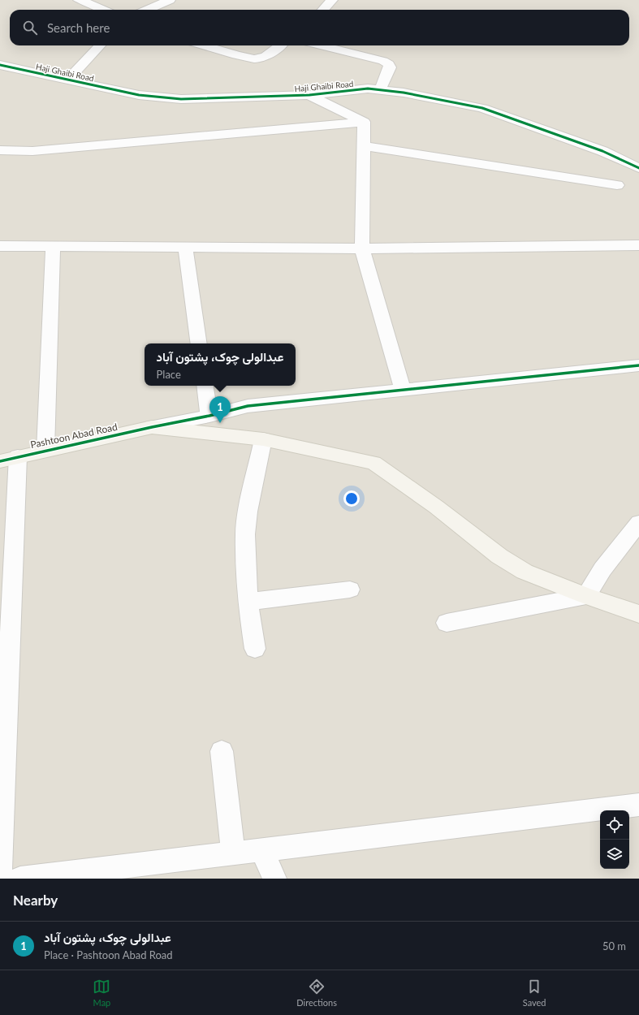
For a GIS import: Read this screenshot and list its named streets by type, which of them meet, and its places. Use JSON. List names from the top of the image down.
{
  "streets": {
    "street": ["Haji Ghaibi Road", "Pashtoon Abad Road"]
  },
  "page": {
    "search": "Search here",
    "popup": ["عبدالولی چوک، پشتون آباد", "Place"],
    "pins": "1",
    "heading": "Nearby",
    "list": [
      {
        "mark": "1",
        "name": "عبدالولی چوک، پشتون آباد",
        "note": "Place · Pashtoon Abad Road",
        "value": "50 m"
      }
    ],
    "nav": ["Map", "Directions", "Saved"]
  }
}
